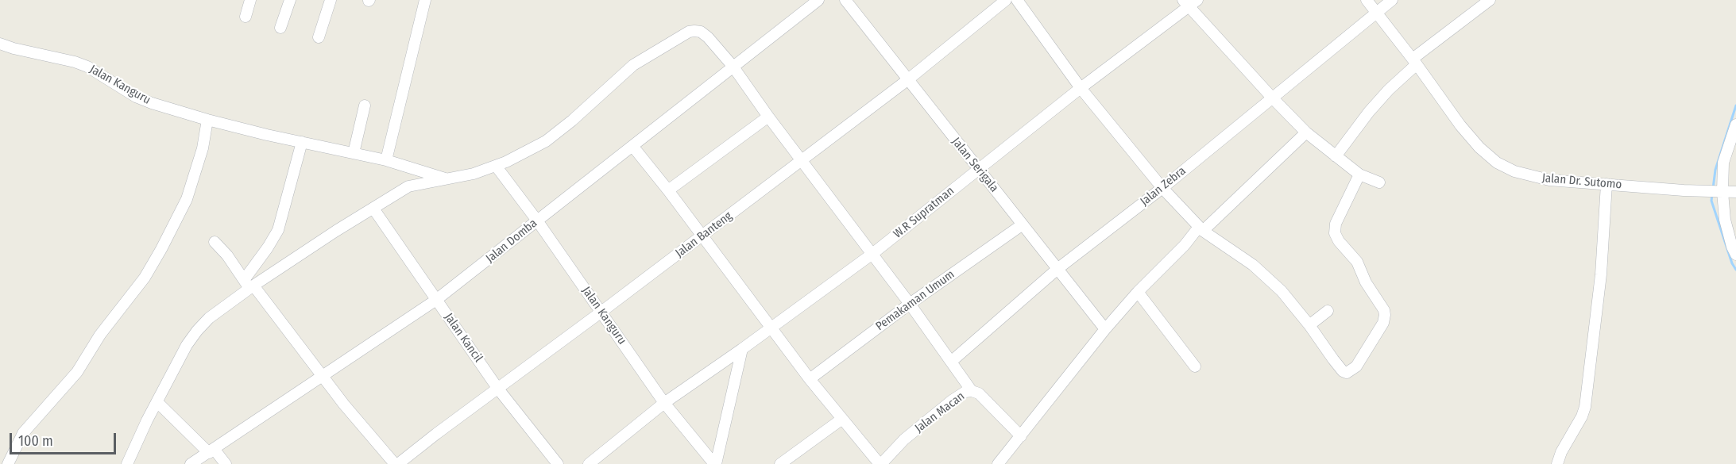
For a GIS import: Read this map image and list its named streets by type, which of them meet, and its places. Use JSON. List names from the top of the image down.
{
  "streets": {
    "street": [
      "Jalan Kanguru",
      "Jalan Serigala",
      "Jalan Dr. Sutomo",
      "Jalan Zebra",
      "W.R Supratman",
      "Jalan Banteng",
      "Jalan Domba",
      "Pemakaman Umum",
      "Jalan Kancil",
      "Jalan Macan"
    ]
  },
  "crossings": [
    ["Jalan Kanguru", "W.R Supratman"],
    ["Jalan Kanguru", "Jalan Banteng"],
    ["Jalan Kanguru", "Jalan Domba"],
    ["Jalan Serigala", "Jalan Zebra"],
    ["Jalan Serigala", "W.R Supratman"],
    ["Jalan Serigala", "Jalan Banteng"],
    ["Jalan Serigala", "Pemakaman Umum"],
    ["Jalan Dr. Sutomo", "Jalan Zebra"],
    ["Jalan Banteng", "Jalan Kancil"],
    ["Jalan Domba", "Jalan Kancil"]
  ],
  "scale_bar": "100 m"
}
